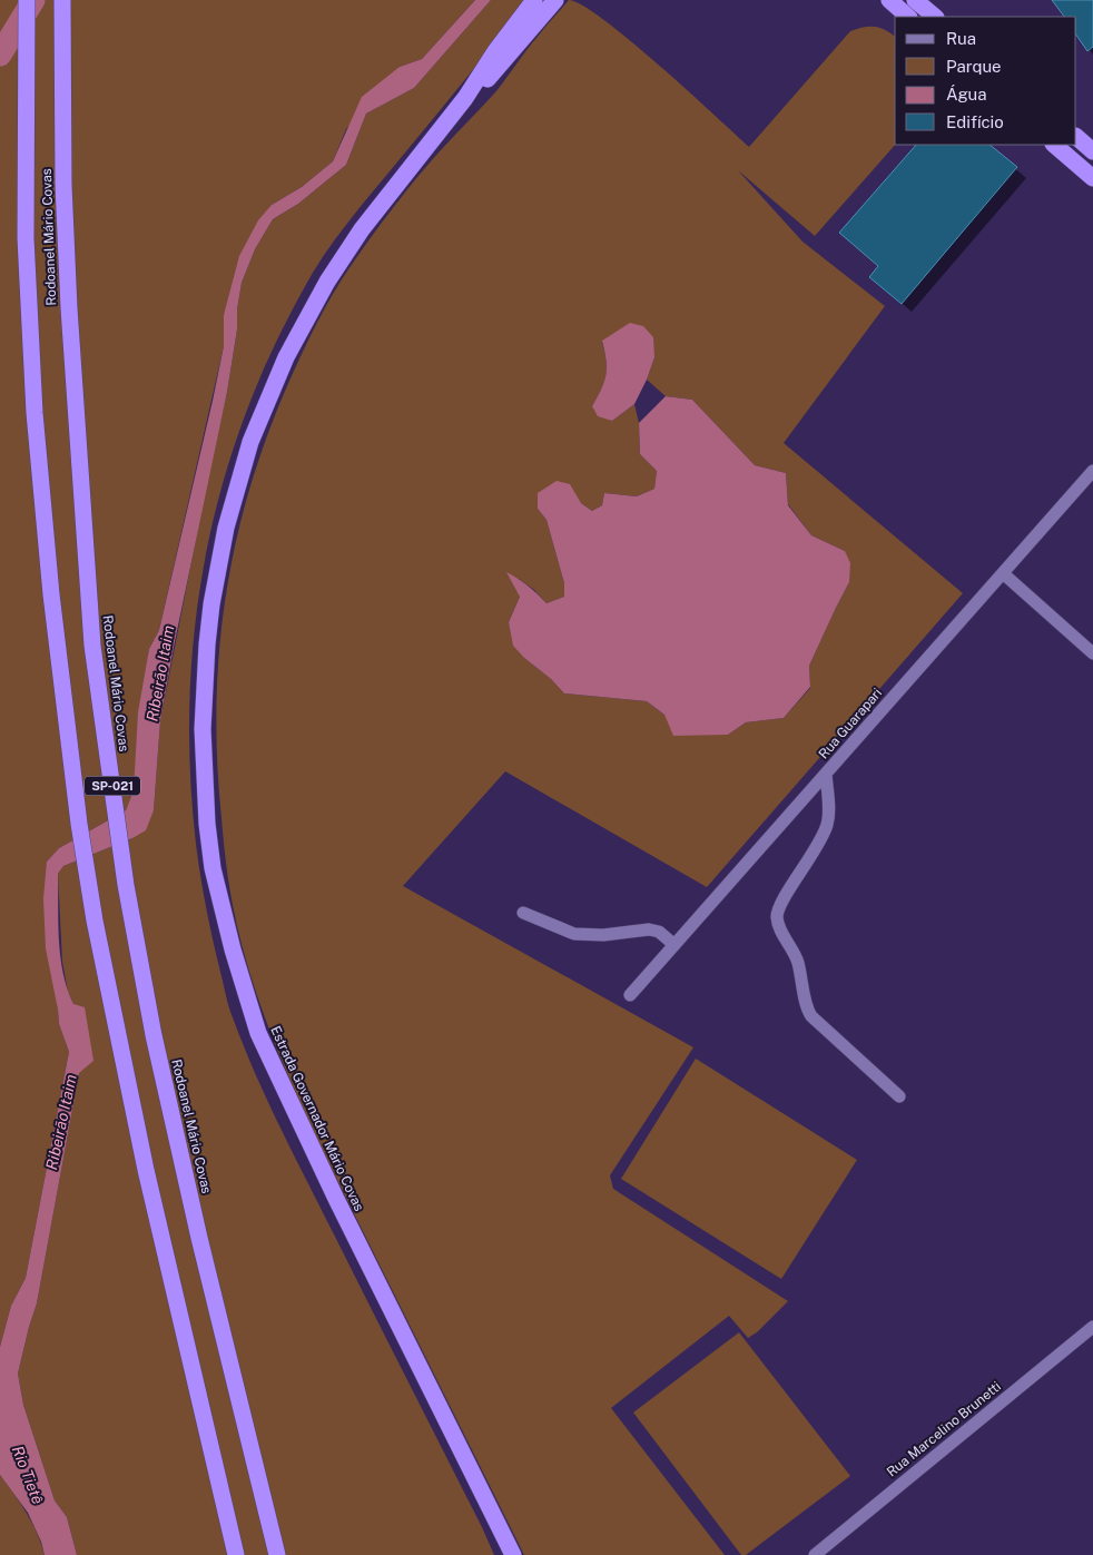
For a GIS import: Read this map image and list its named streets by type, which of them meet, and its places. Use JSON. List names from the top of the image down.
{
  "streets": {
    "highway": ["Rodoanel Mário Covas", "SP-021", "Estrada Governador Mário Covas"],
    "street": ["Rua Guarapari", "Rua Marcelino Brunetti"]
  },
  "water": ["Ribeirão Itaim", "Rio Tietê"],
  "legend": [
    "Rua",
    "Parque",
    "Água",
    "Edifício"
  ]
}
